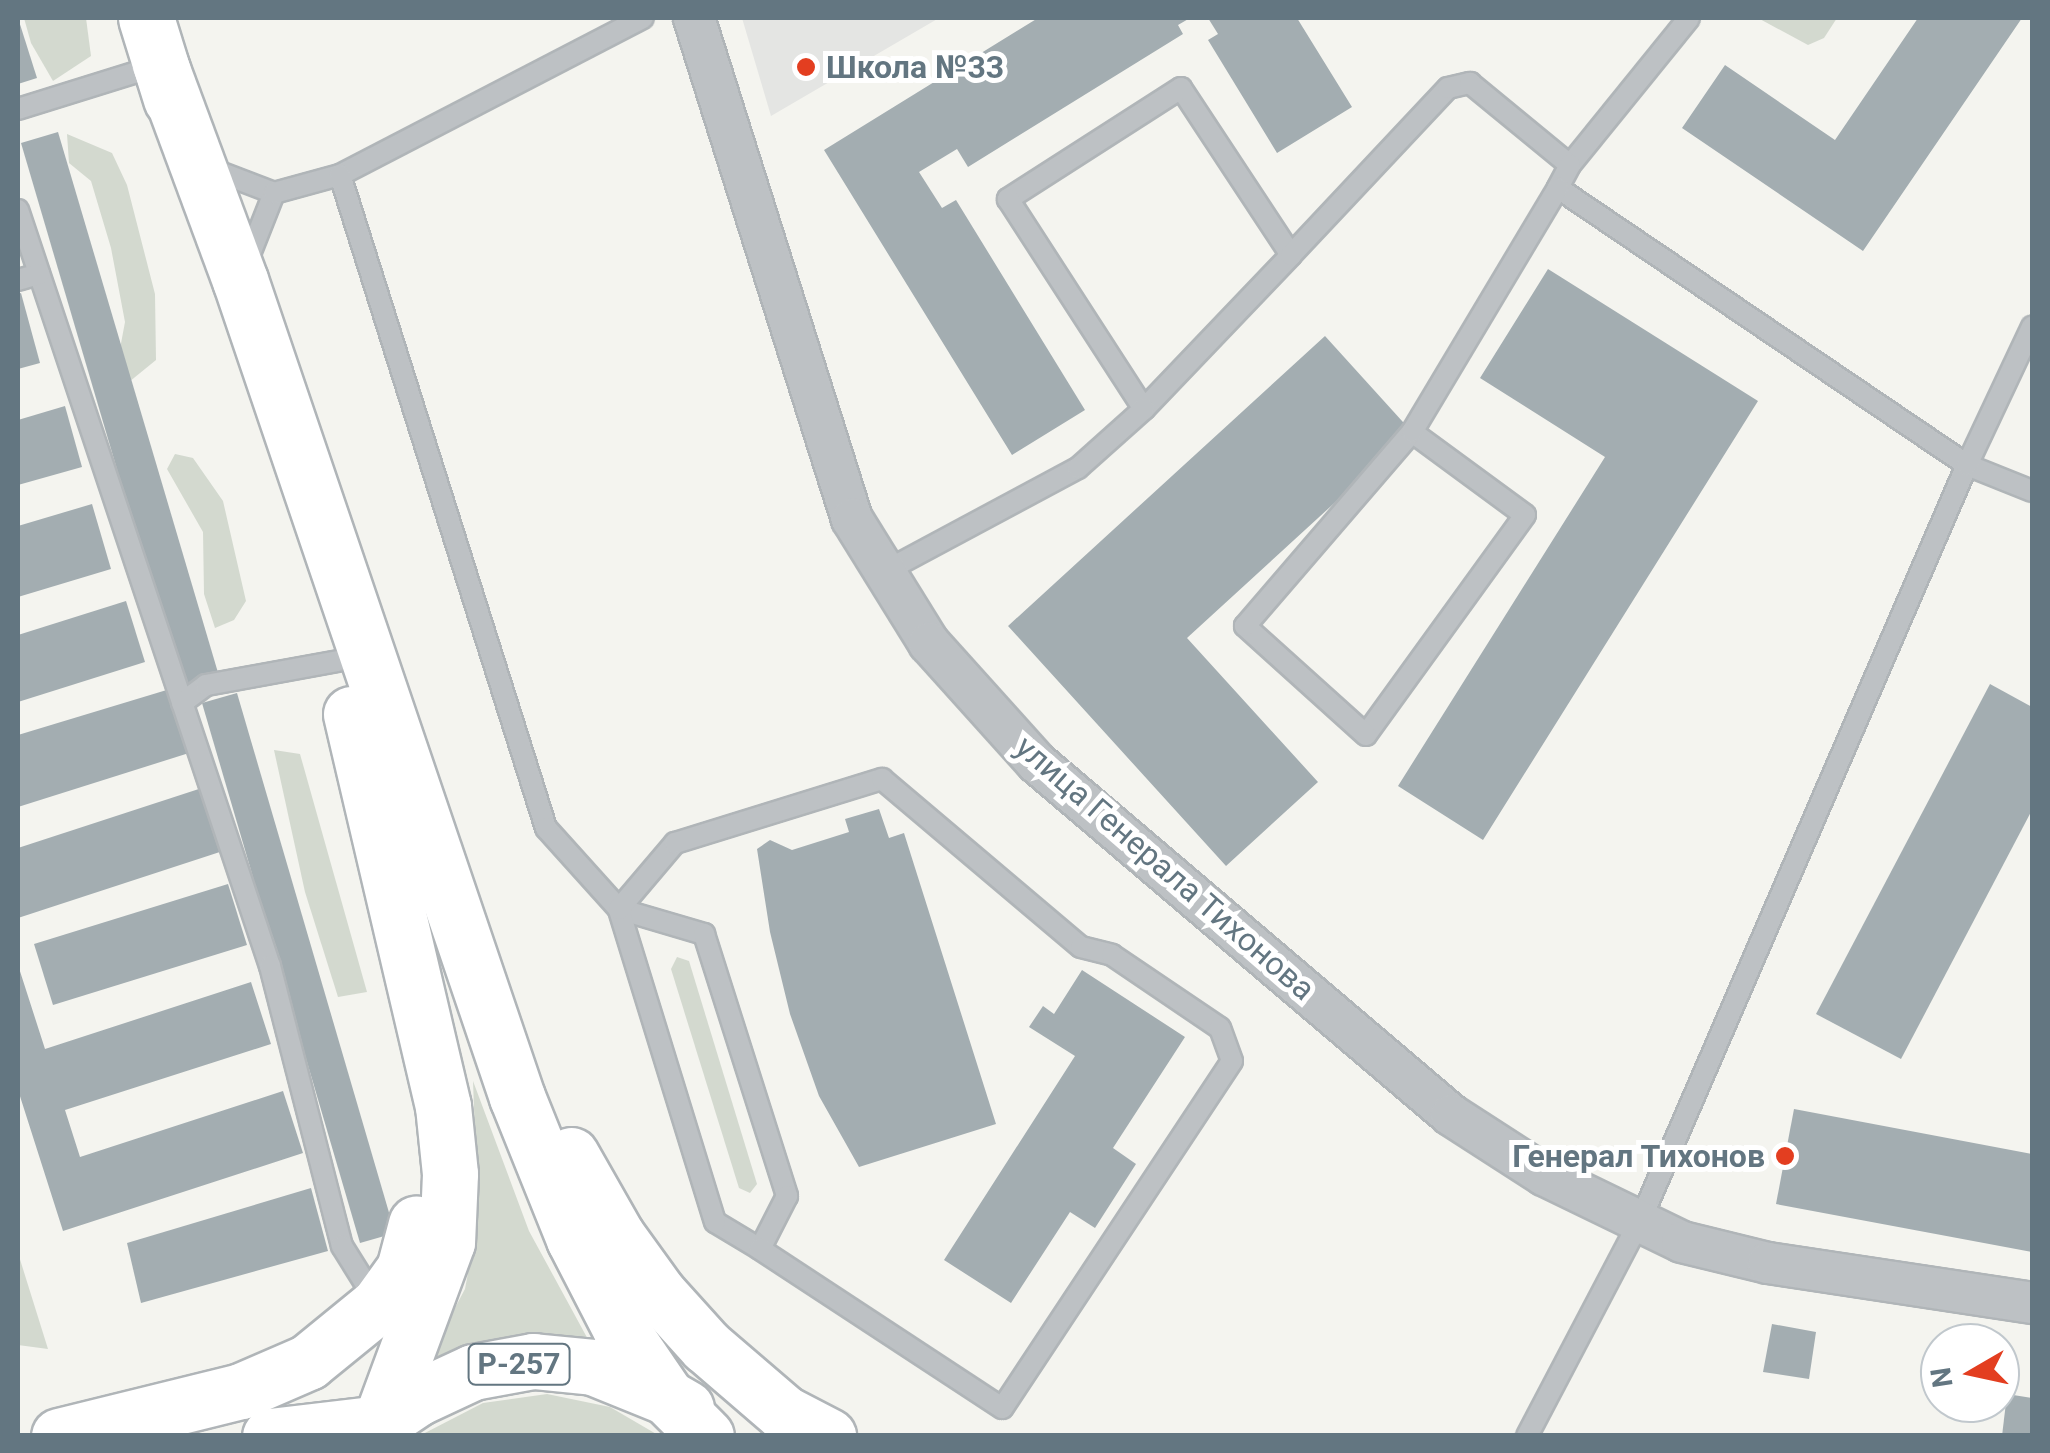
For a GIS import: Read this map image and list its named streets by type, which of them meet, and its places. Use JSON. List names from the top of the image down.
{
  "streets": {
    "main road": ["Р-257"],
    "street": ["улица Генерала Тихонова"]
  },
  "places": ["Школа №33", "Генерал Тихонов"],
  "north": "left"
}
